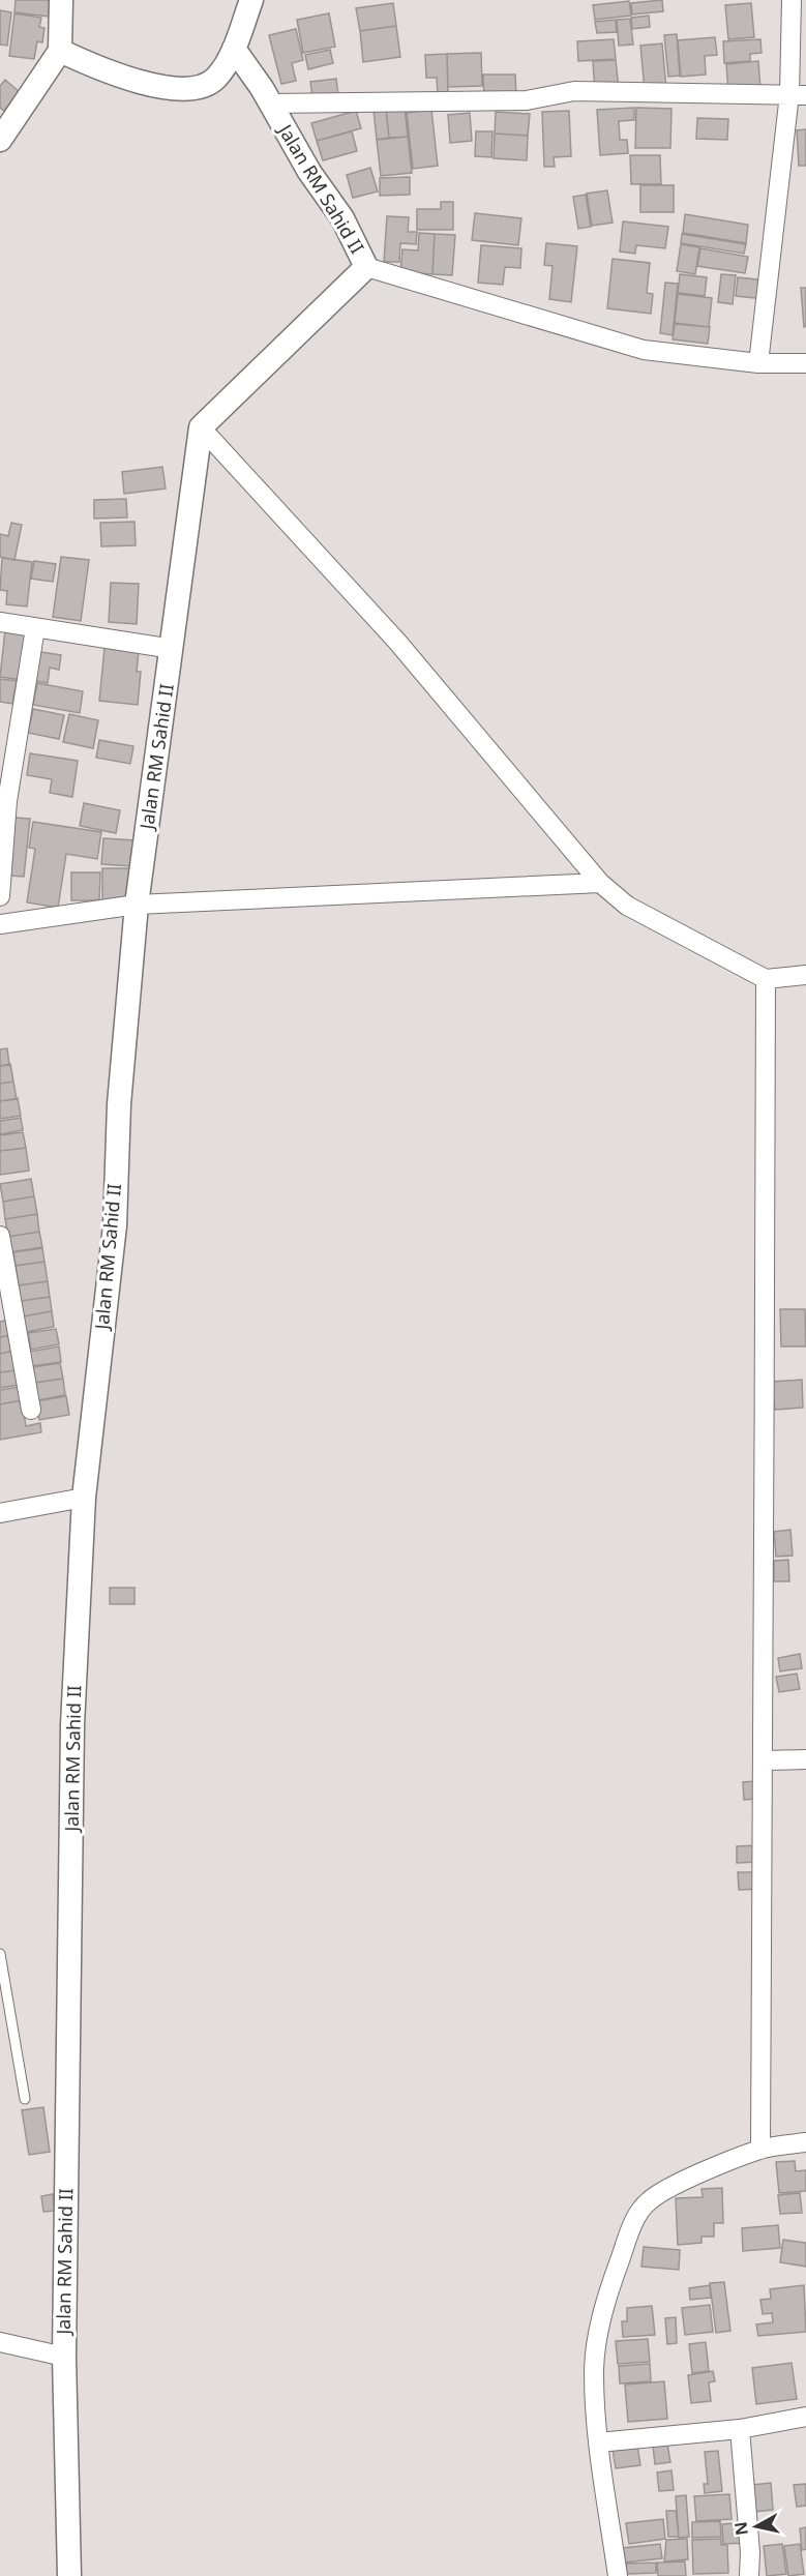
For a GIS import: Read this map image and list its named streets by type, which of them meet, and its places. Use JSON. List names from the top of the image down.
{
  "streets": {
    "street": ["Jalan RM Sahid II"]
  },
  "north": "left"
}
